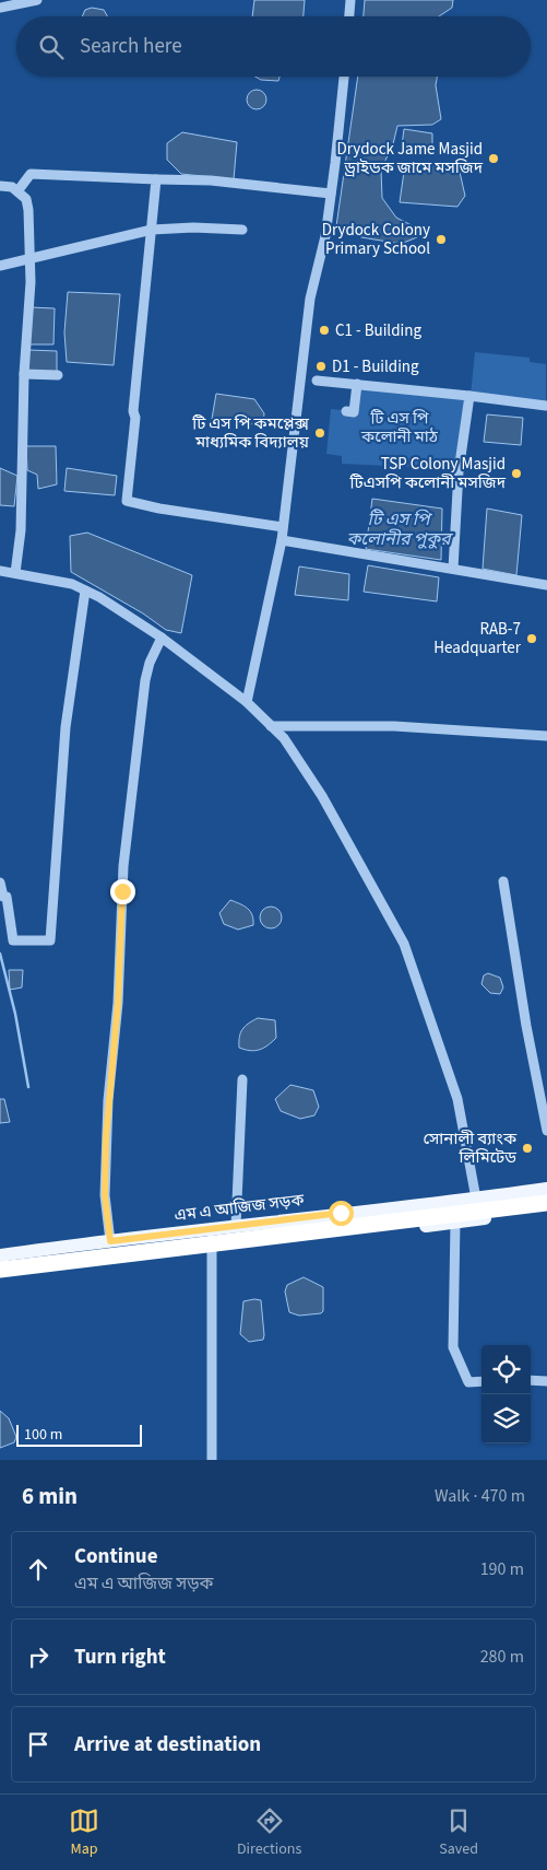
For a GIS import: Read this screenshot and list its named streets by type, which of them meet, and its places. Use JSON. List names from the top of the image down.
{
  "streets": {
    "main road": ["এম এ আজিজ সড়ক"]
  },
  "water": ["টি এস পি কলোনীর পুকুর"],
  "parks": ["টি এস পি কলোনী মাঠ"],
  "places": [
    "Drydock Jame Masjid ড্রাইডক জামে মসজিদ",
    "Drydock Colony Primary School",
    "C1 - Building",
    "D1 - Building",
    "টি এস পি কমপ্লেক্স মাধ্যমিক বিদ্যালয়",
    "TSP Colony Masjid টিএসপি কলোনী মসজিদ",
    "RAB-7 Headquarter",
    "সোনালী ব্যাংক লিমিটেড"
  ],
  "scale_bar": "100 m",
  "page": {
    "search": "Search here",
    "scale": "100 m",
    "heading": ["6 min", "Walk · 470 m"],
    "list": [
      ["Continue", "এম এ আজিজ সড়ক", "190 m"],
      ["Turn right", "280 m"],
      "Arrive at destination"
    ],
    "nav": ["Map", "Directions", "Saved"]
  }
}
